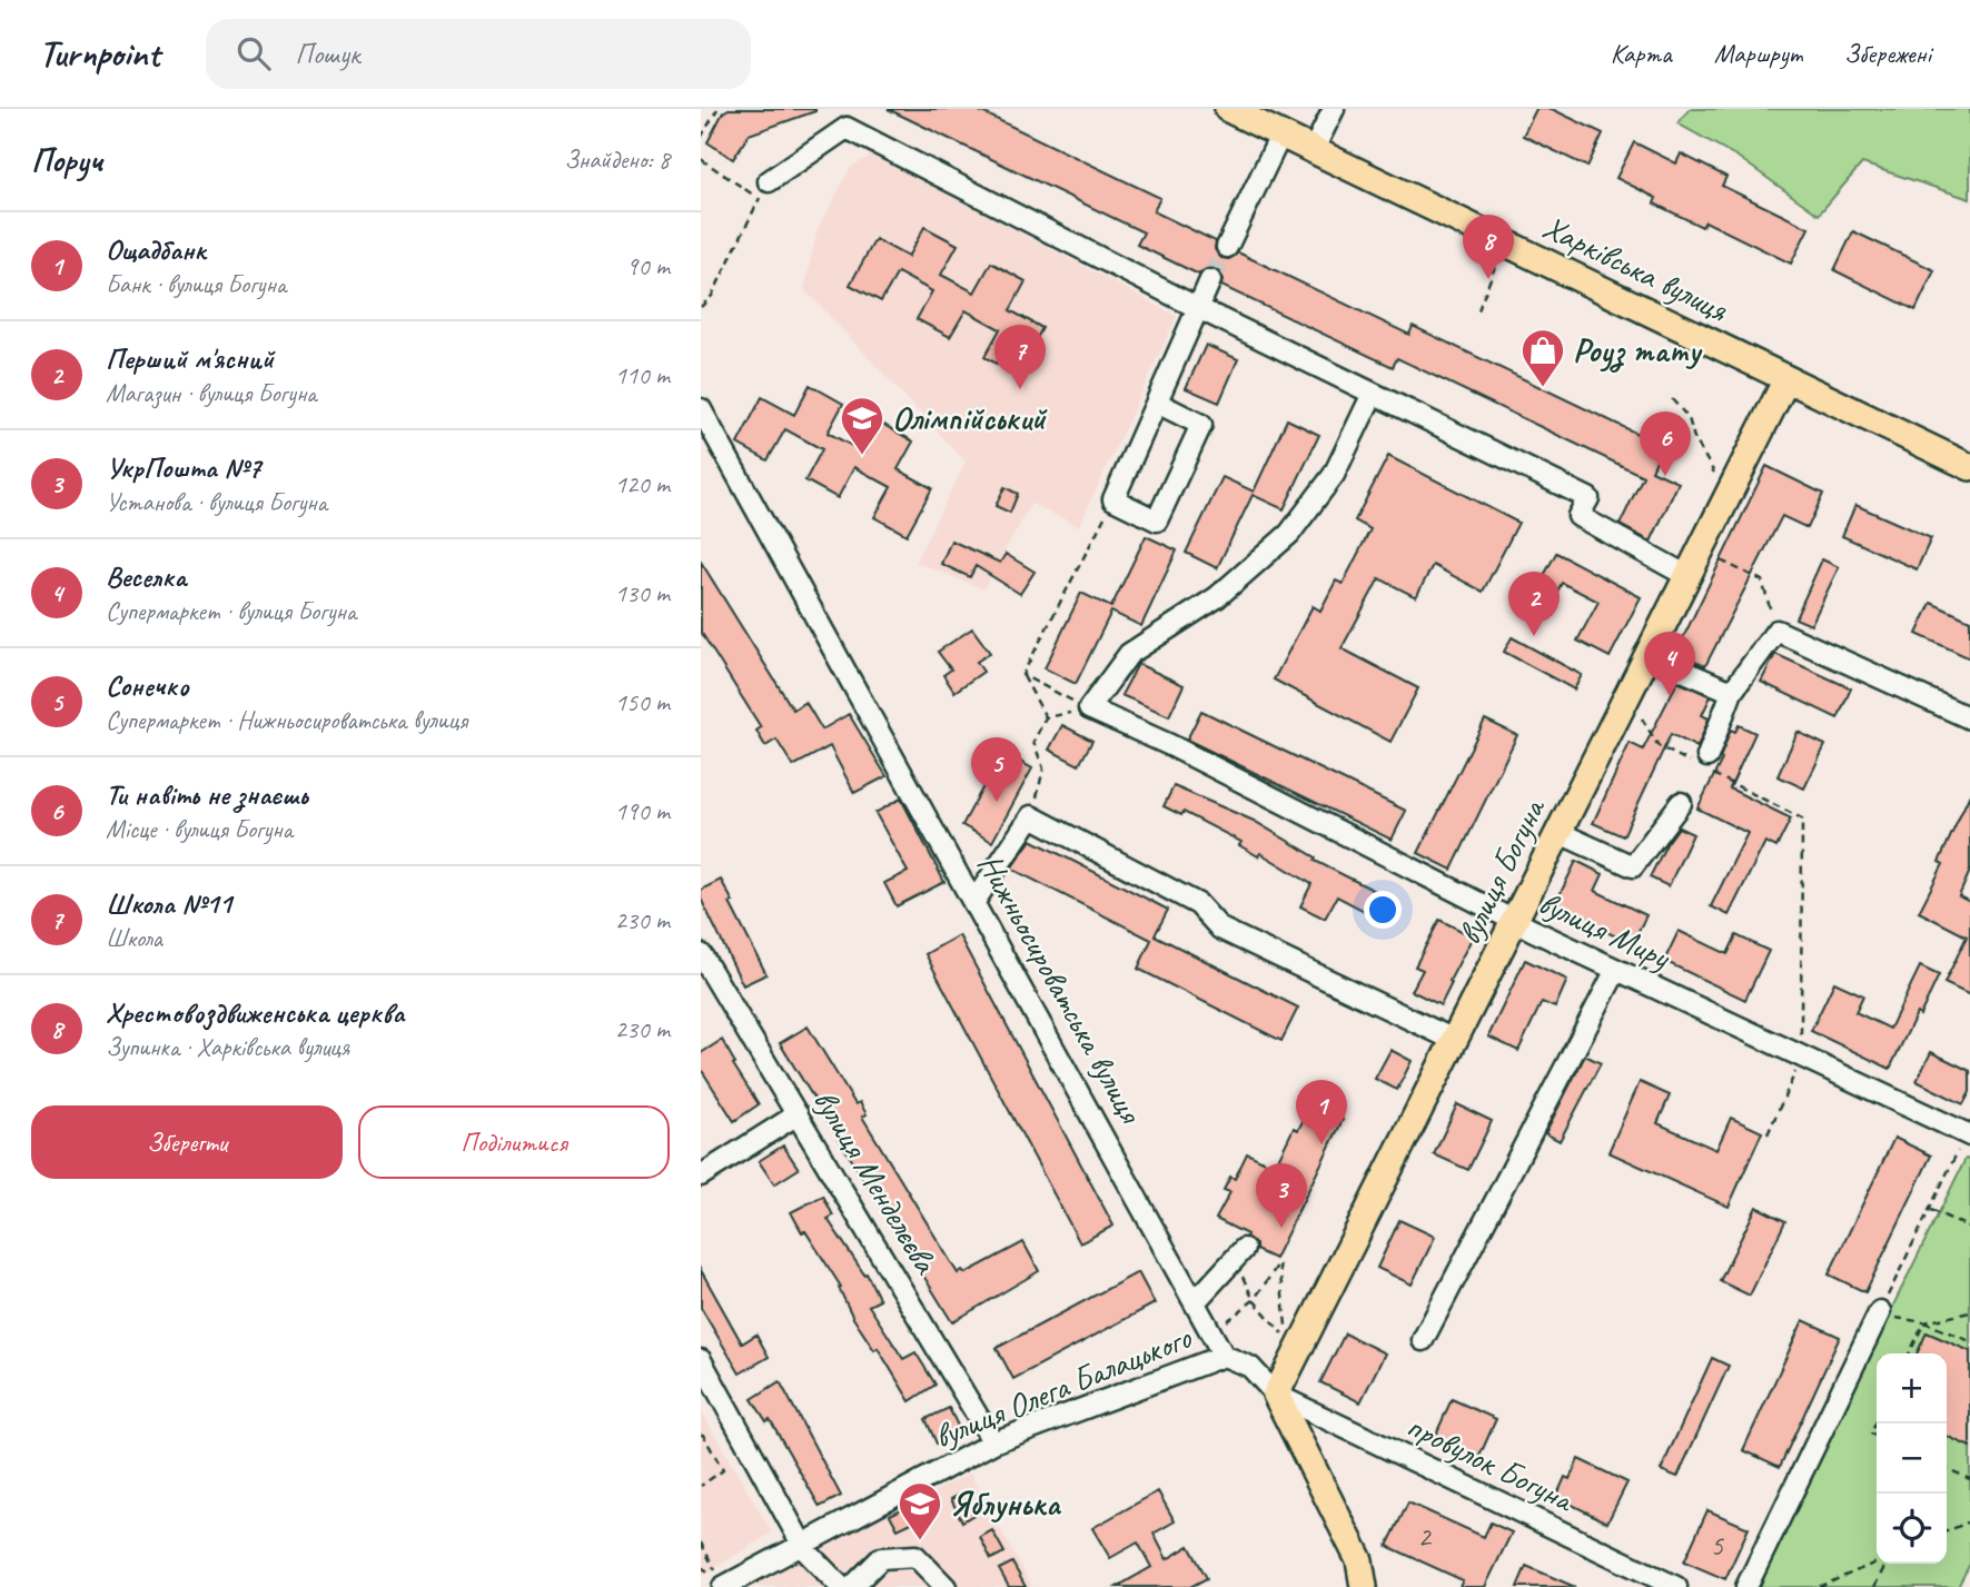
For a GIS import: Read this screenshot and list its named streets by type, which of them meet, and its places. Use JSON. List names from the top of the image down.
{
  "streets": {
    "main road": ["Харківська вулиця", "вулиця Богуна"],
    "street": [
      "вулиця Миру",
      "Нижньосироватська вулиця",
      "вулиця Менделєєва",
      "вулиця Олега Балацького",
      "провулок Богуна"
    ]
  },
  "crossings": [
    ["Харківська вулиця", "вулиця Богуна"],
    ["вулиця Богуна", "вулиця Миру"],
    ["вулиця Богуна", "провулок Богуна"],
    ["Нижньосироватська вулиця", "вулиця Олега Балацького"],
    ["вулиця Менделєєва", "вулиця Олега Балацького"]
  ],
  "places": {
    "shop": ["Роуз тату"],
    "school or university": ["Олімпійський", "Яблунька"]
  },
  "house_numbers": ["2", "5"],
  "page": {
    "header": "Turnpoint",
    "search": "Пошук",
    "nav": ["Карта", "Маршрут", "Збережені"],
    "heading": ["Поруч", "Знайдено: 8"],
    "list": [
      {
        "mark": "1",
        "name": "Ощадбанк",
        "note": "Банк · вулиця Богуна",
        "value": "90 m"
      },
      {
        "mark": "2",
        "name": "Перший м'ясний",
        "note": "Магазин · вулиця Богуна",
        "value": "110 m"
      },
      {
        "mark": "3",
        "name": "УкрПошта №7",
        "note": "Установа · вулиця Богуна",
        "value": "120 m"
      },
      {
        "mark": "4",
        "name": "Веселка",
        "note": "Супермаркет · вулиця Богуна",
        "value": "130 m"
      },
      {
        "mark": "5",
        "name": "Сонечко",
        "note": "Супермаркет · Нижньосироватська вулиця",
        "value": "150 m"
      },
      {
        "mark": "6",
        "name": "Ти навіть не знаєшь",
        "note": "Місце · вулиця Богуна",
        "value": "190 m"
      },
      {
        "mark": "7",
        "name": "Школа №11",
        "note": "Школа",
        "value": "230 m"
      },
      {
        "mark": "8",
        "name": "Хрестовоздвиженська церква",
        "note": "Зупинка · Харківська вулиця",
        "value": "230 m"
      }
    ],
    "pins": [
      "8",
      "7",
      "6",
      "2",
      "4",
      "5",
      "1",
      "3"
    ],
    "buttons": ["Зберегти", "Поділитися"],
    "map_buttons": ["+", "−"]
  }
}
